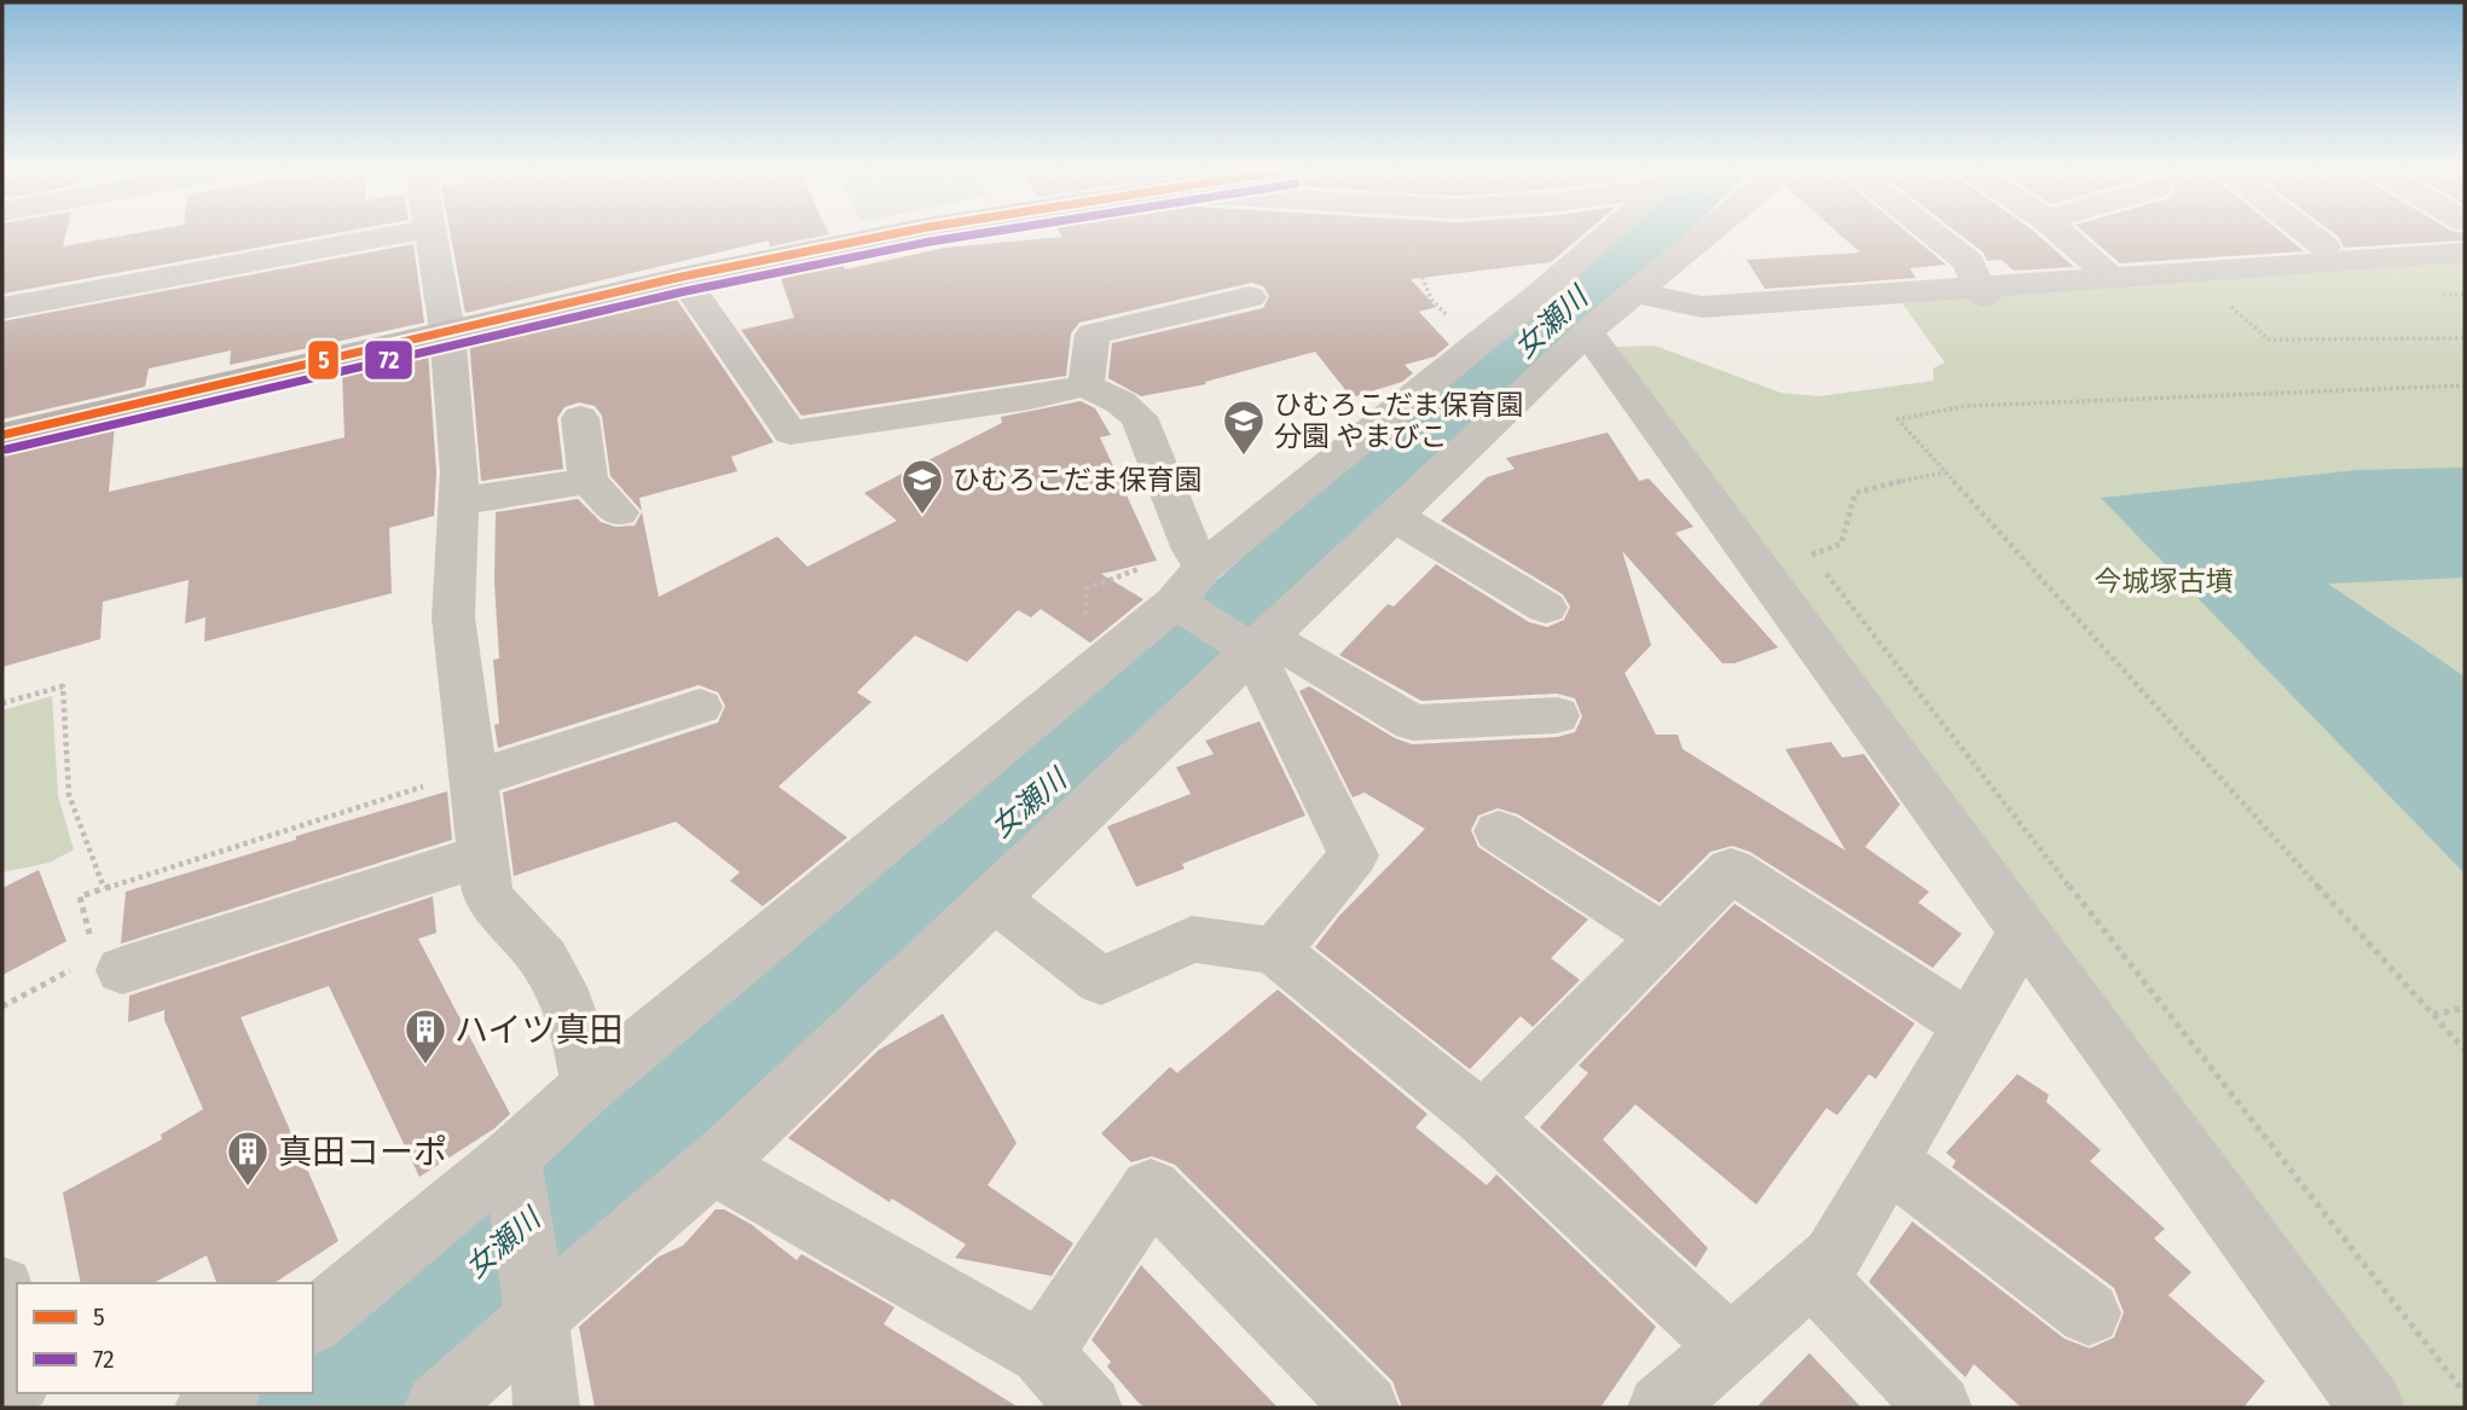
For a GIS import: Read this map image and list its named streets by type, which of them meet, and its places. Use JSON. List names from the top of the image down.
{
  "water": ["女瀬川"],
  "parks": ["今城塚古墳"],
  "places": {
    "school or university": ["ひむろこだま保育園 分園 やまびこ", "ひむろこだま保育園"],
    "building": ["ハイツ真田", "真田コーポ"]
  },
  "lines": ["transit line 5", "transit line 72"],
  "legend": ["5", "72"]
}
